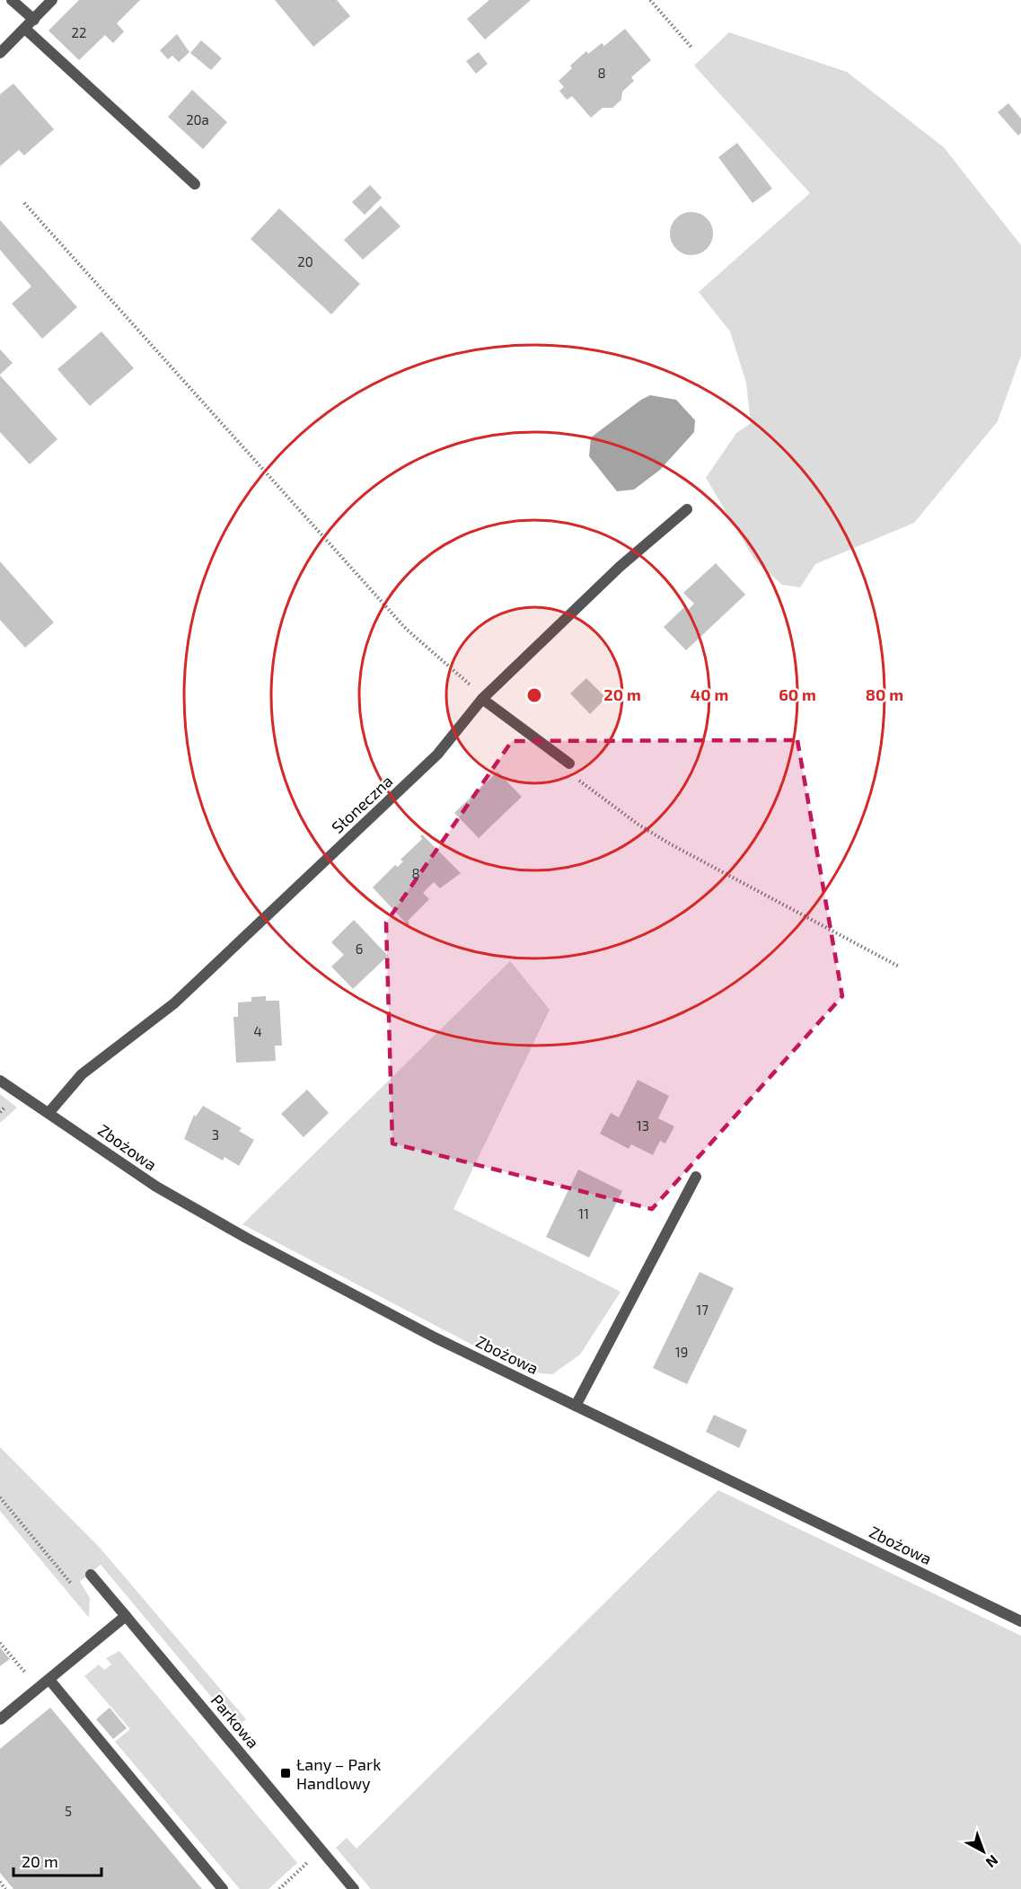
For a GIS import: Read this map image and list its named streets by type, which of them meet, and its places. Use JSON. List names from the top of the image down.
{
  "streets": {
    "street": ["Słoneczna", "Zbożowa", "Parkowa"]
  },
  "crossings": [
    ["Słoneczna", "Zbożowa"]
  ],
  "places": {
    "transit": ["Łany – Park Handlowy"]
  },
  "house_numbers": [
    "22",
    "8",
    "20a",
    "20",
    "8",
    "6",
    "4",
    "13",
    "3",
    "11",
    "17",
    "19",
    "5"
  ],
  "scale_bar": "20 m",
  "north": "bottom right",
  "rings": [
    "20 m",
    "40 m",
    "60 m",
    "80 m"
  ]
}
